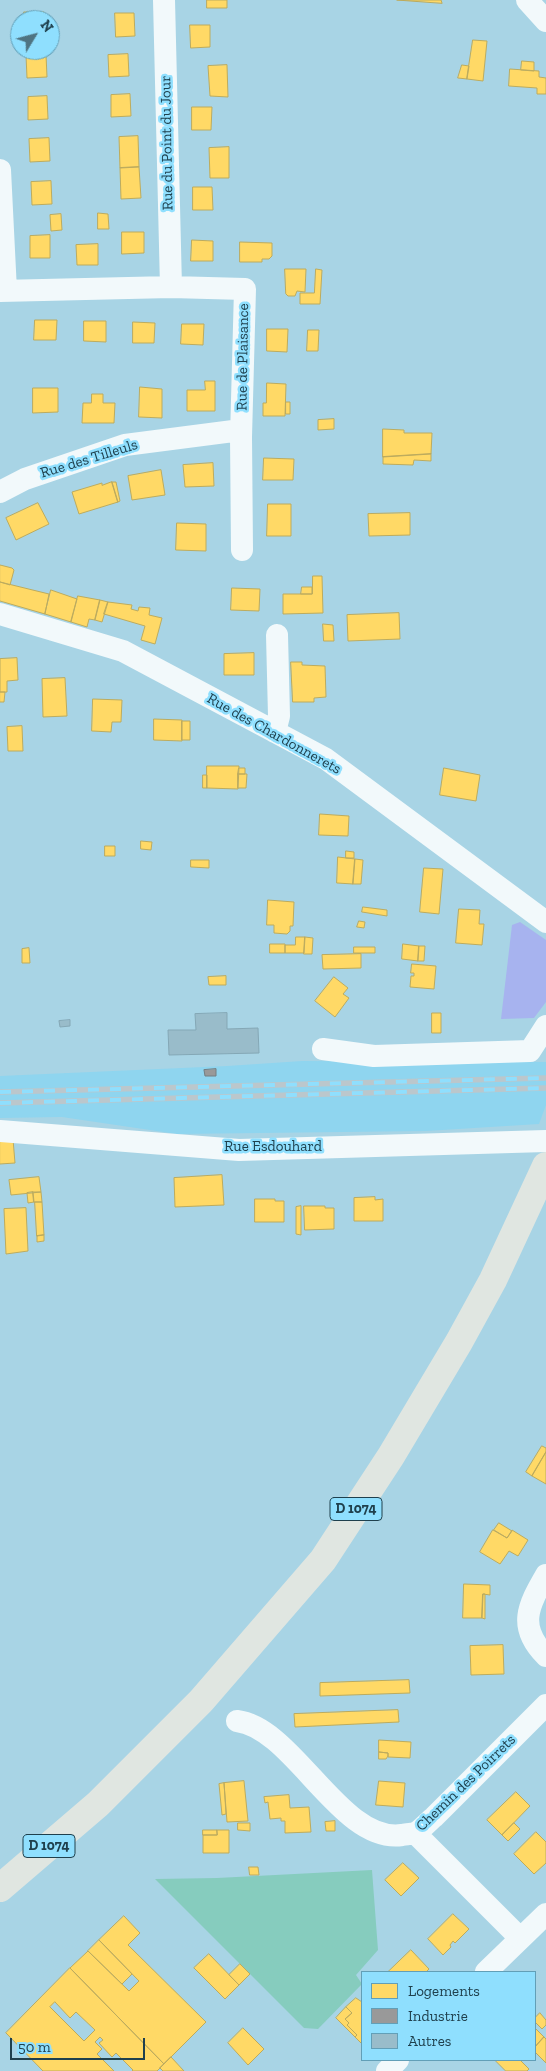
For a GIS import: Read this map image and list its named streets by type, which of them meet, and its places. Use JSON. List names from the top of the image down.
{
  "streets": {
    "main road": ["D 1074"],
    "street": [
      "Rue du Point du Jour",
      "Rue de Plaisance",
      "Rue des Tilleuls",
      "Rue des Chardonnerets",
      "Rue Esdouhard",
      "Chemin des Poirrets"
    ]
  },
  "crossings": [
    ["Rue du Point du Jour", "Rue de Plaisance"],
    ["Rue de Plaisance", "Rue des Tilleuls"]
  ],
  "legend": ["Logements", "Industrie", "Autres"],
  "scale_bar": "50 m",
  "north": "top right"
}
